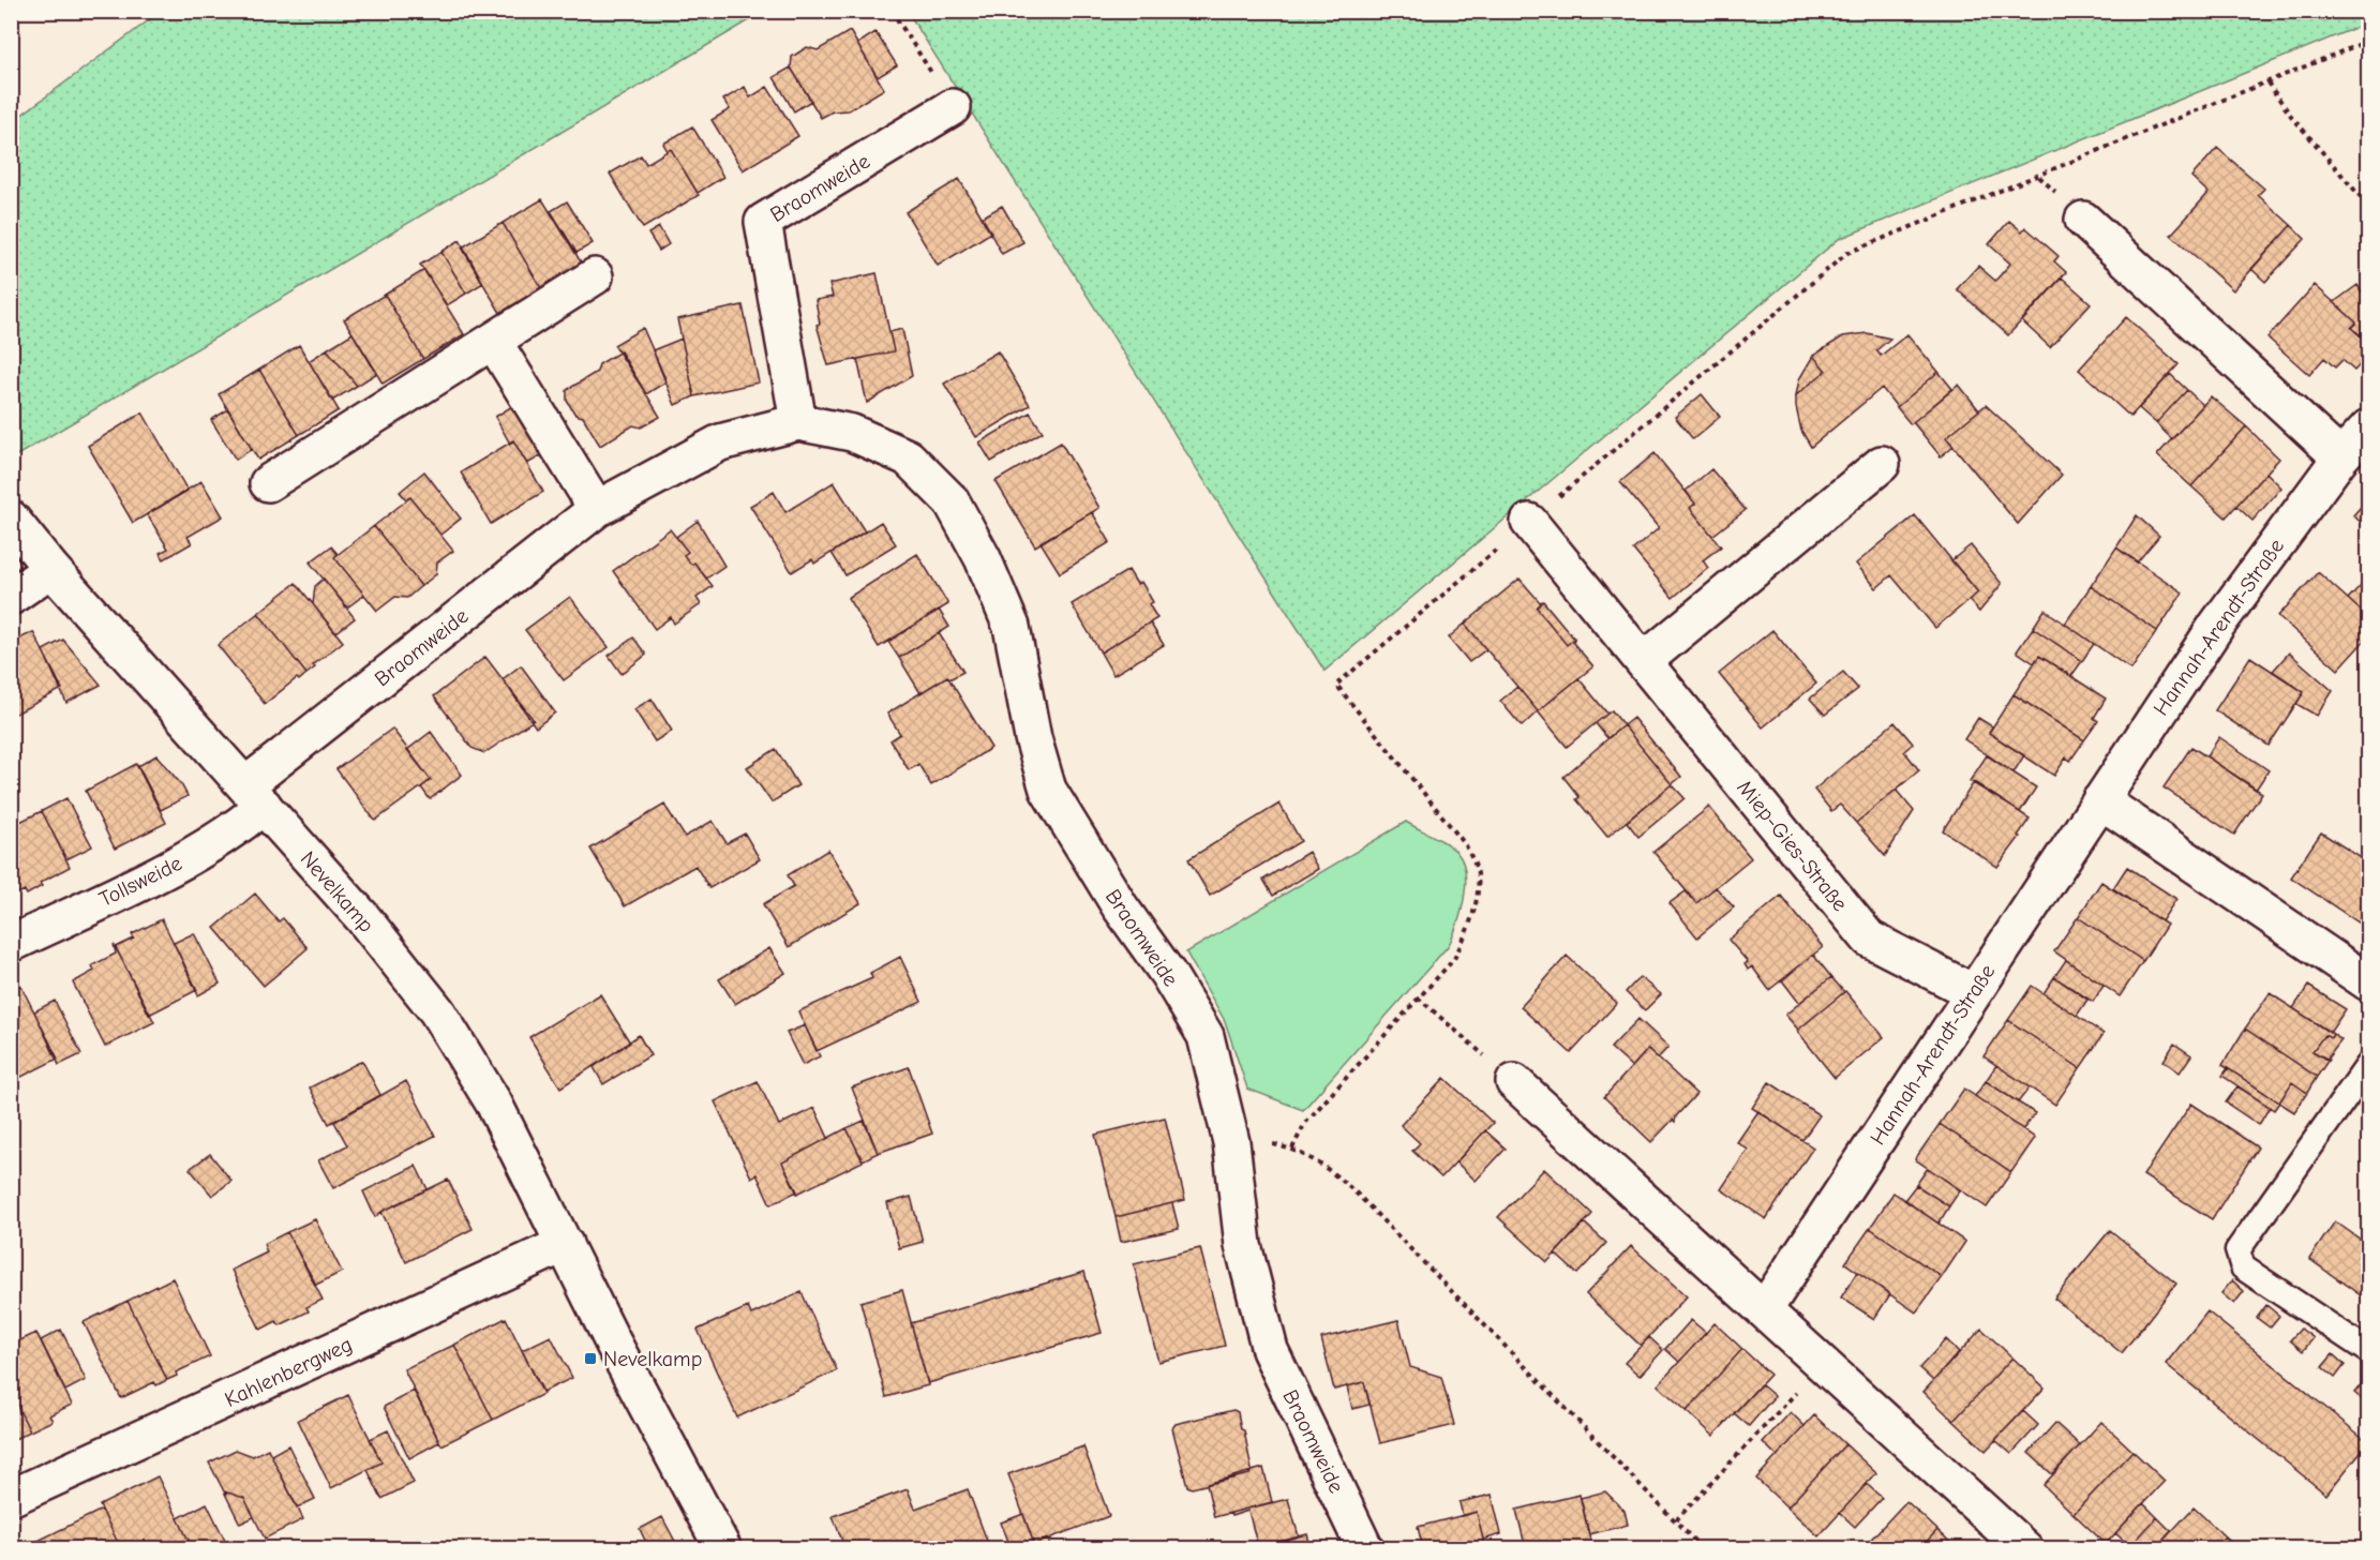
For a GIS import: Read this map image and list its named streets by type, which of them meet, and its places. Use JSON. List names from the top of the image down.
{
  "streets": {
    "street": [
      "Braomweide",
      "Hannah-Arendt-Straße",
      "Miep-Gies-Straße",
      "Tollsweide",
      "Nevelkamp",
      "Kahlenbergweg"
    ]
  },
  "crossings": [
    ["Braomweide", "Tollsweide"],
    ["Braomweide", "Nevelkamp"],
    ["Hannah-Arendt-Straße", "Miep-Gies-Straße"],
    ["Tollsweide", "Nevelkamp"],
    ["Nevelkamp", "Kahlenbergweg"]
  ],
  "places": {
    "transit": ["Nevelkamp"]
  }
}
